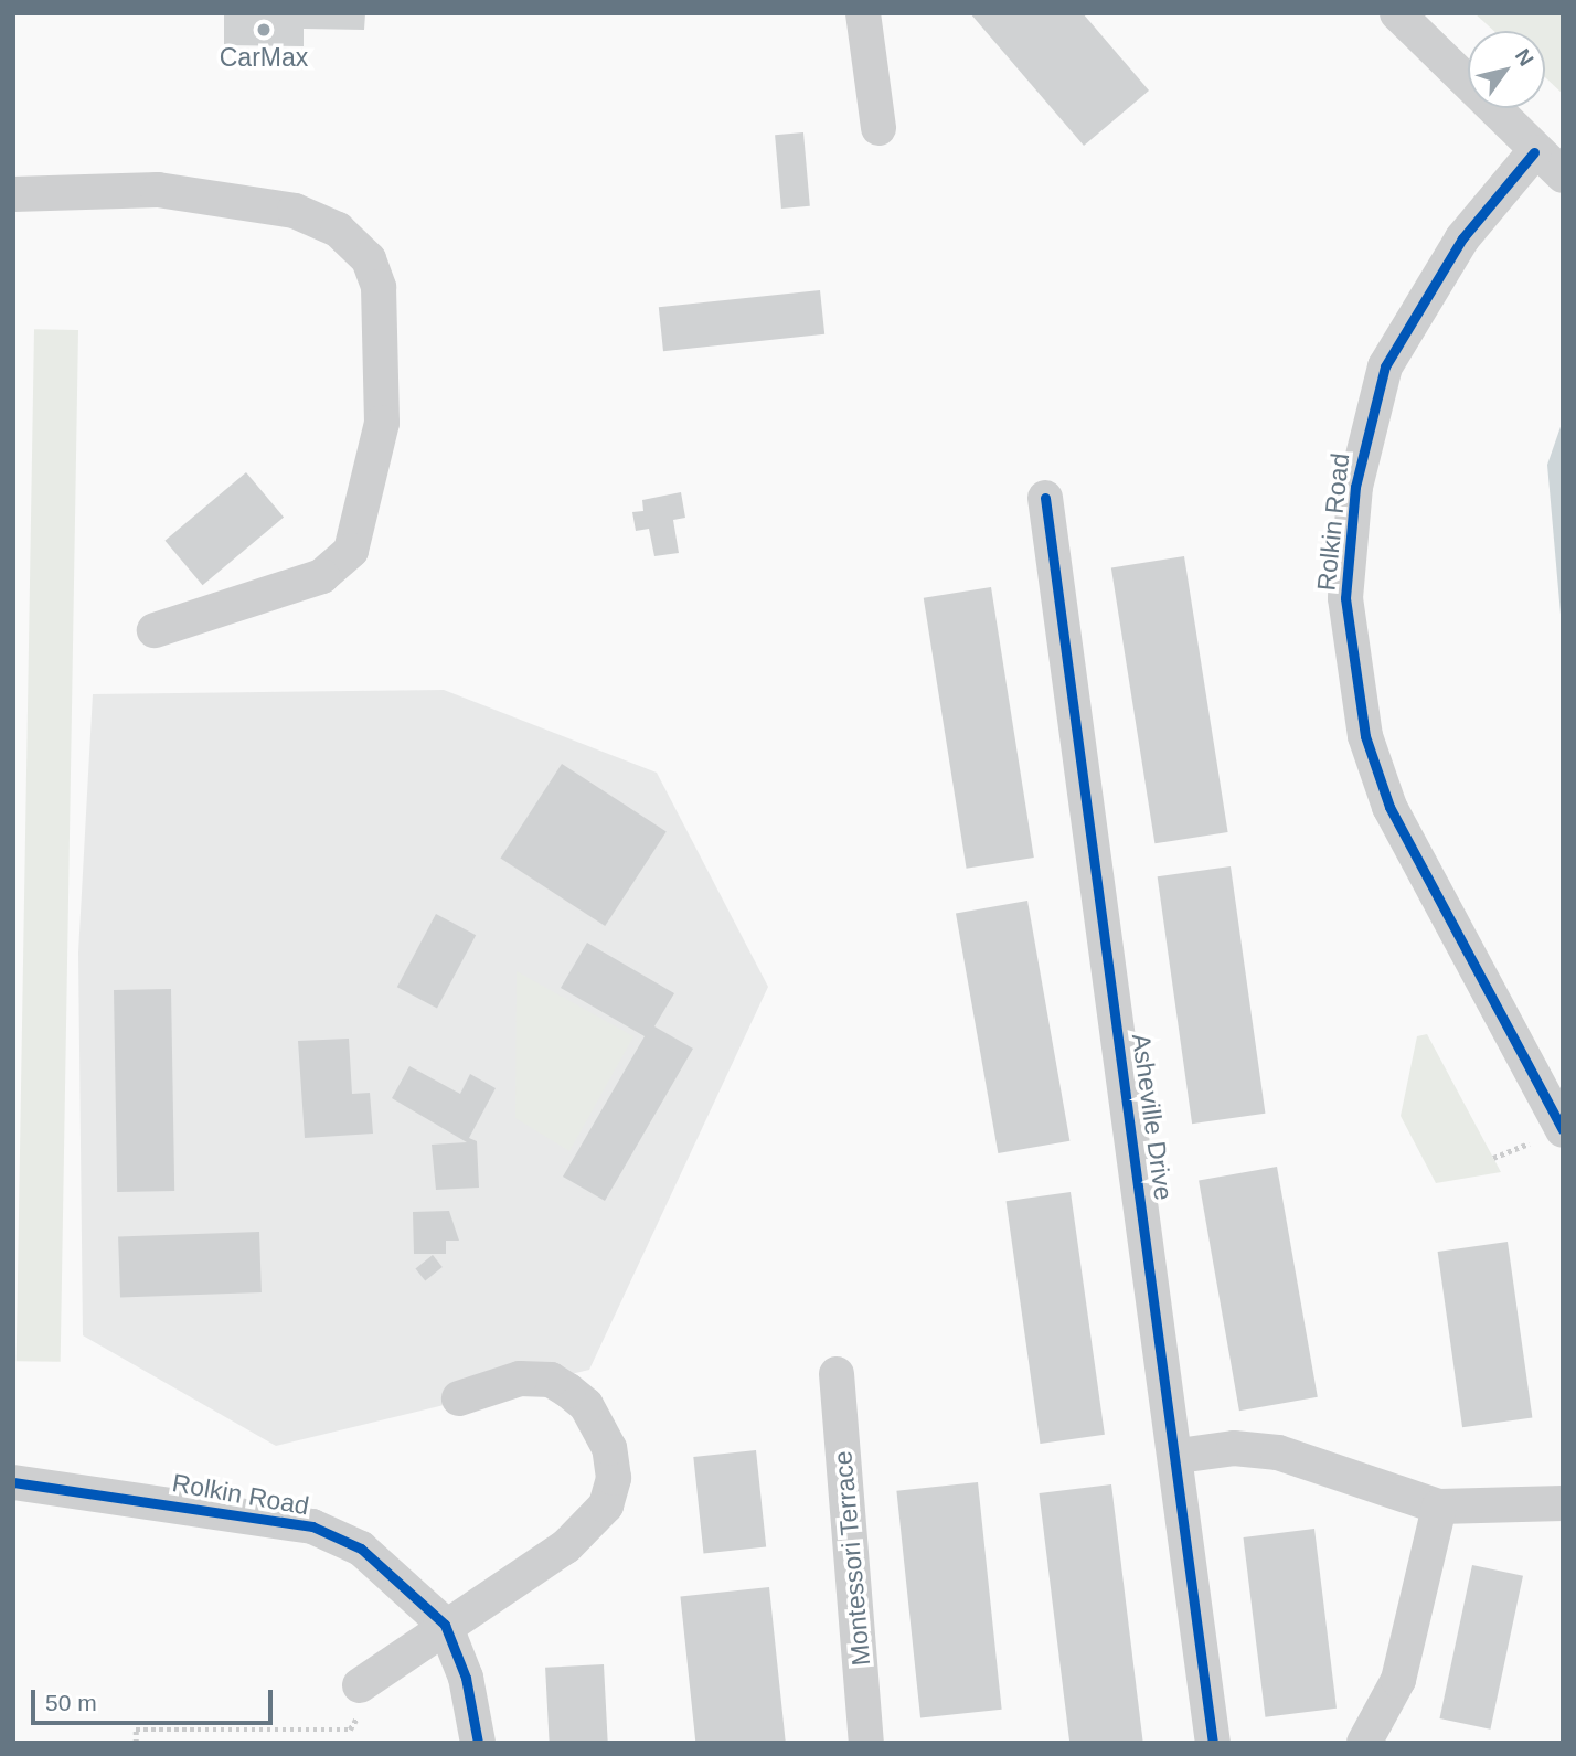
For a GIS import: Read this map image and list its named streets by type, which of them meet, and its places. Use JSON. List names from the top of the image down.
{
  "streets": {
    "street": ["Rolkin Road", "Asheville Drive", "Montessori Terrace"]
  },
  "places": ["CarMax"],
  "scale_bar": "50 m",
  "north": "top right"
}
